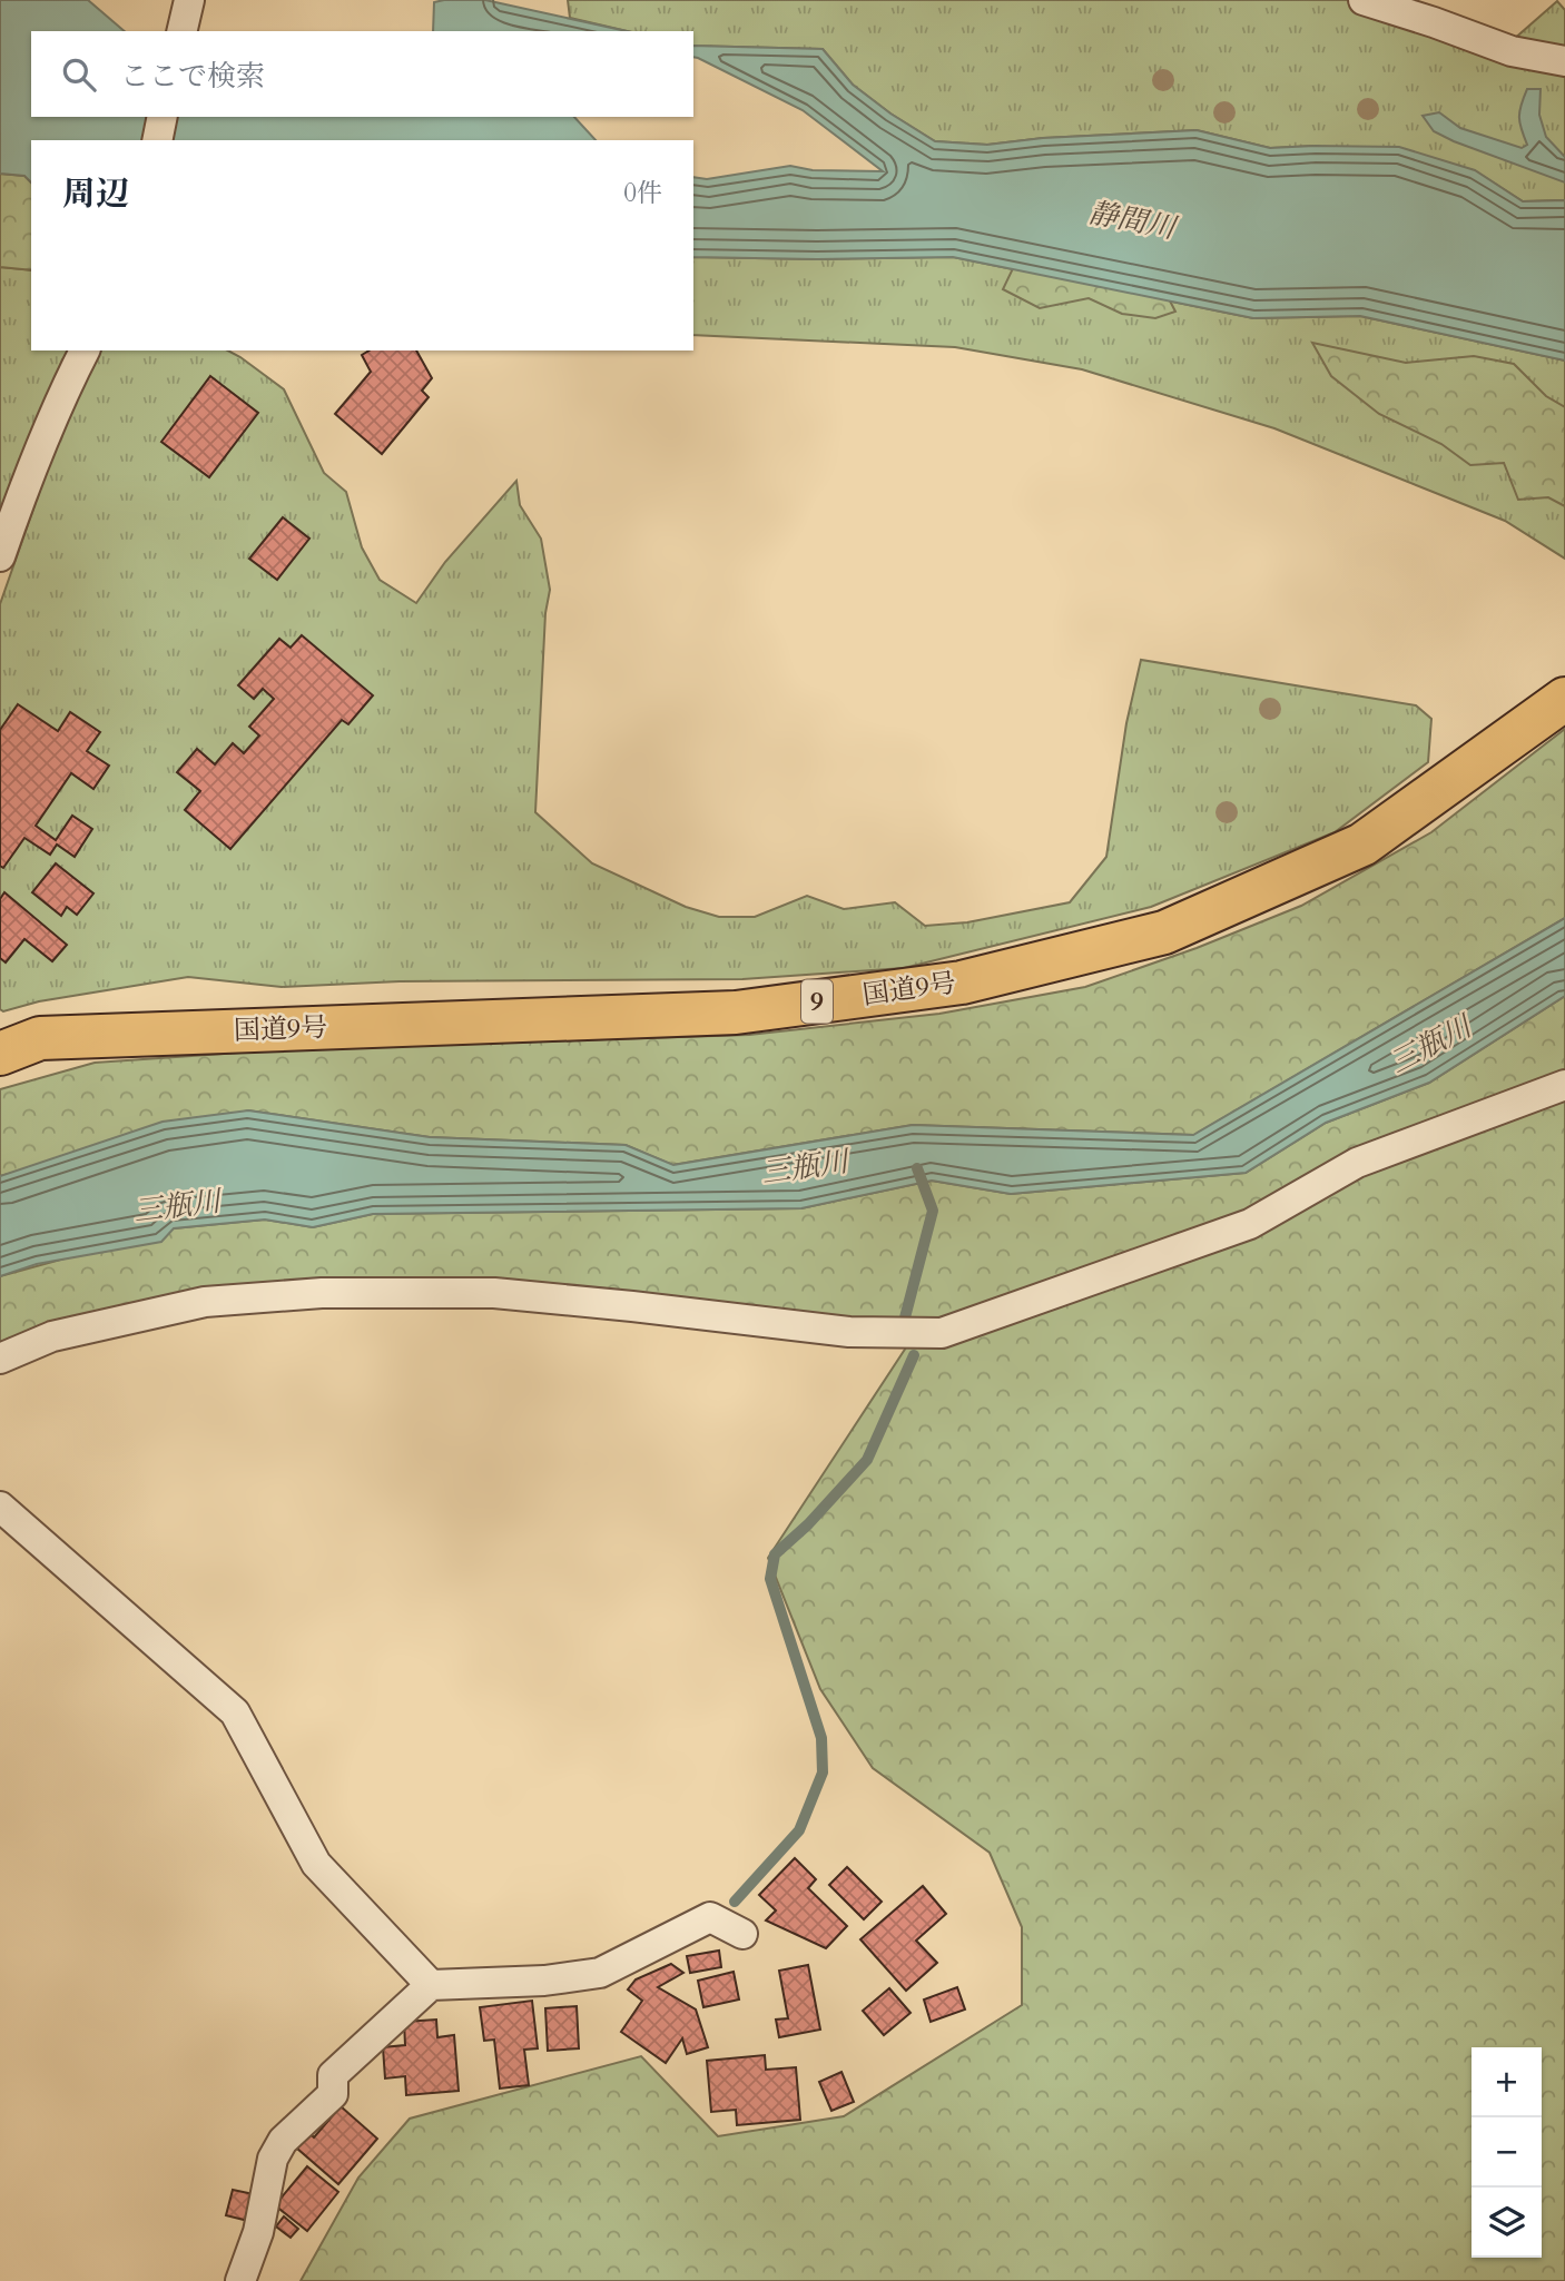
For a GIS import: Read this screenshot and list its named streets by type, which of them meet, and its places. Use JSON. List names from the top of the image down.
{
  "streets": {
    "highway": ["国道9号", "9"]
  },
  "water": ["静間川", "三瓶川"],
  "page": {
    "search": "ここで検索",
    "heading": ["周辺", "0件"],
    "map_buttons": ["+", "−"]
  }
}
